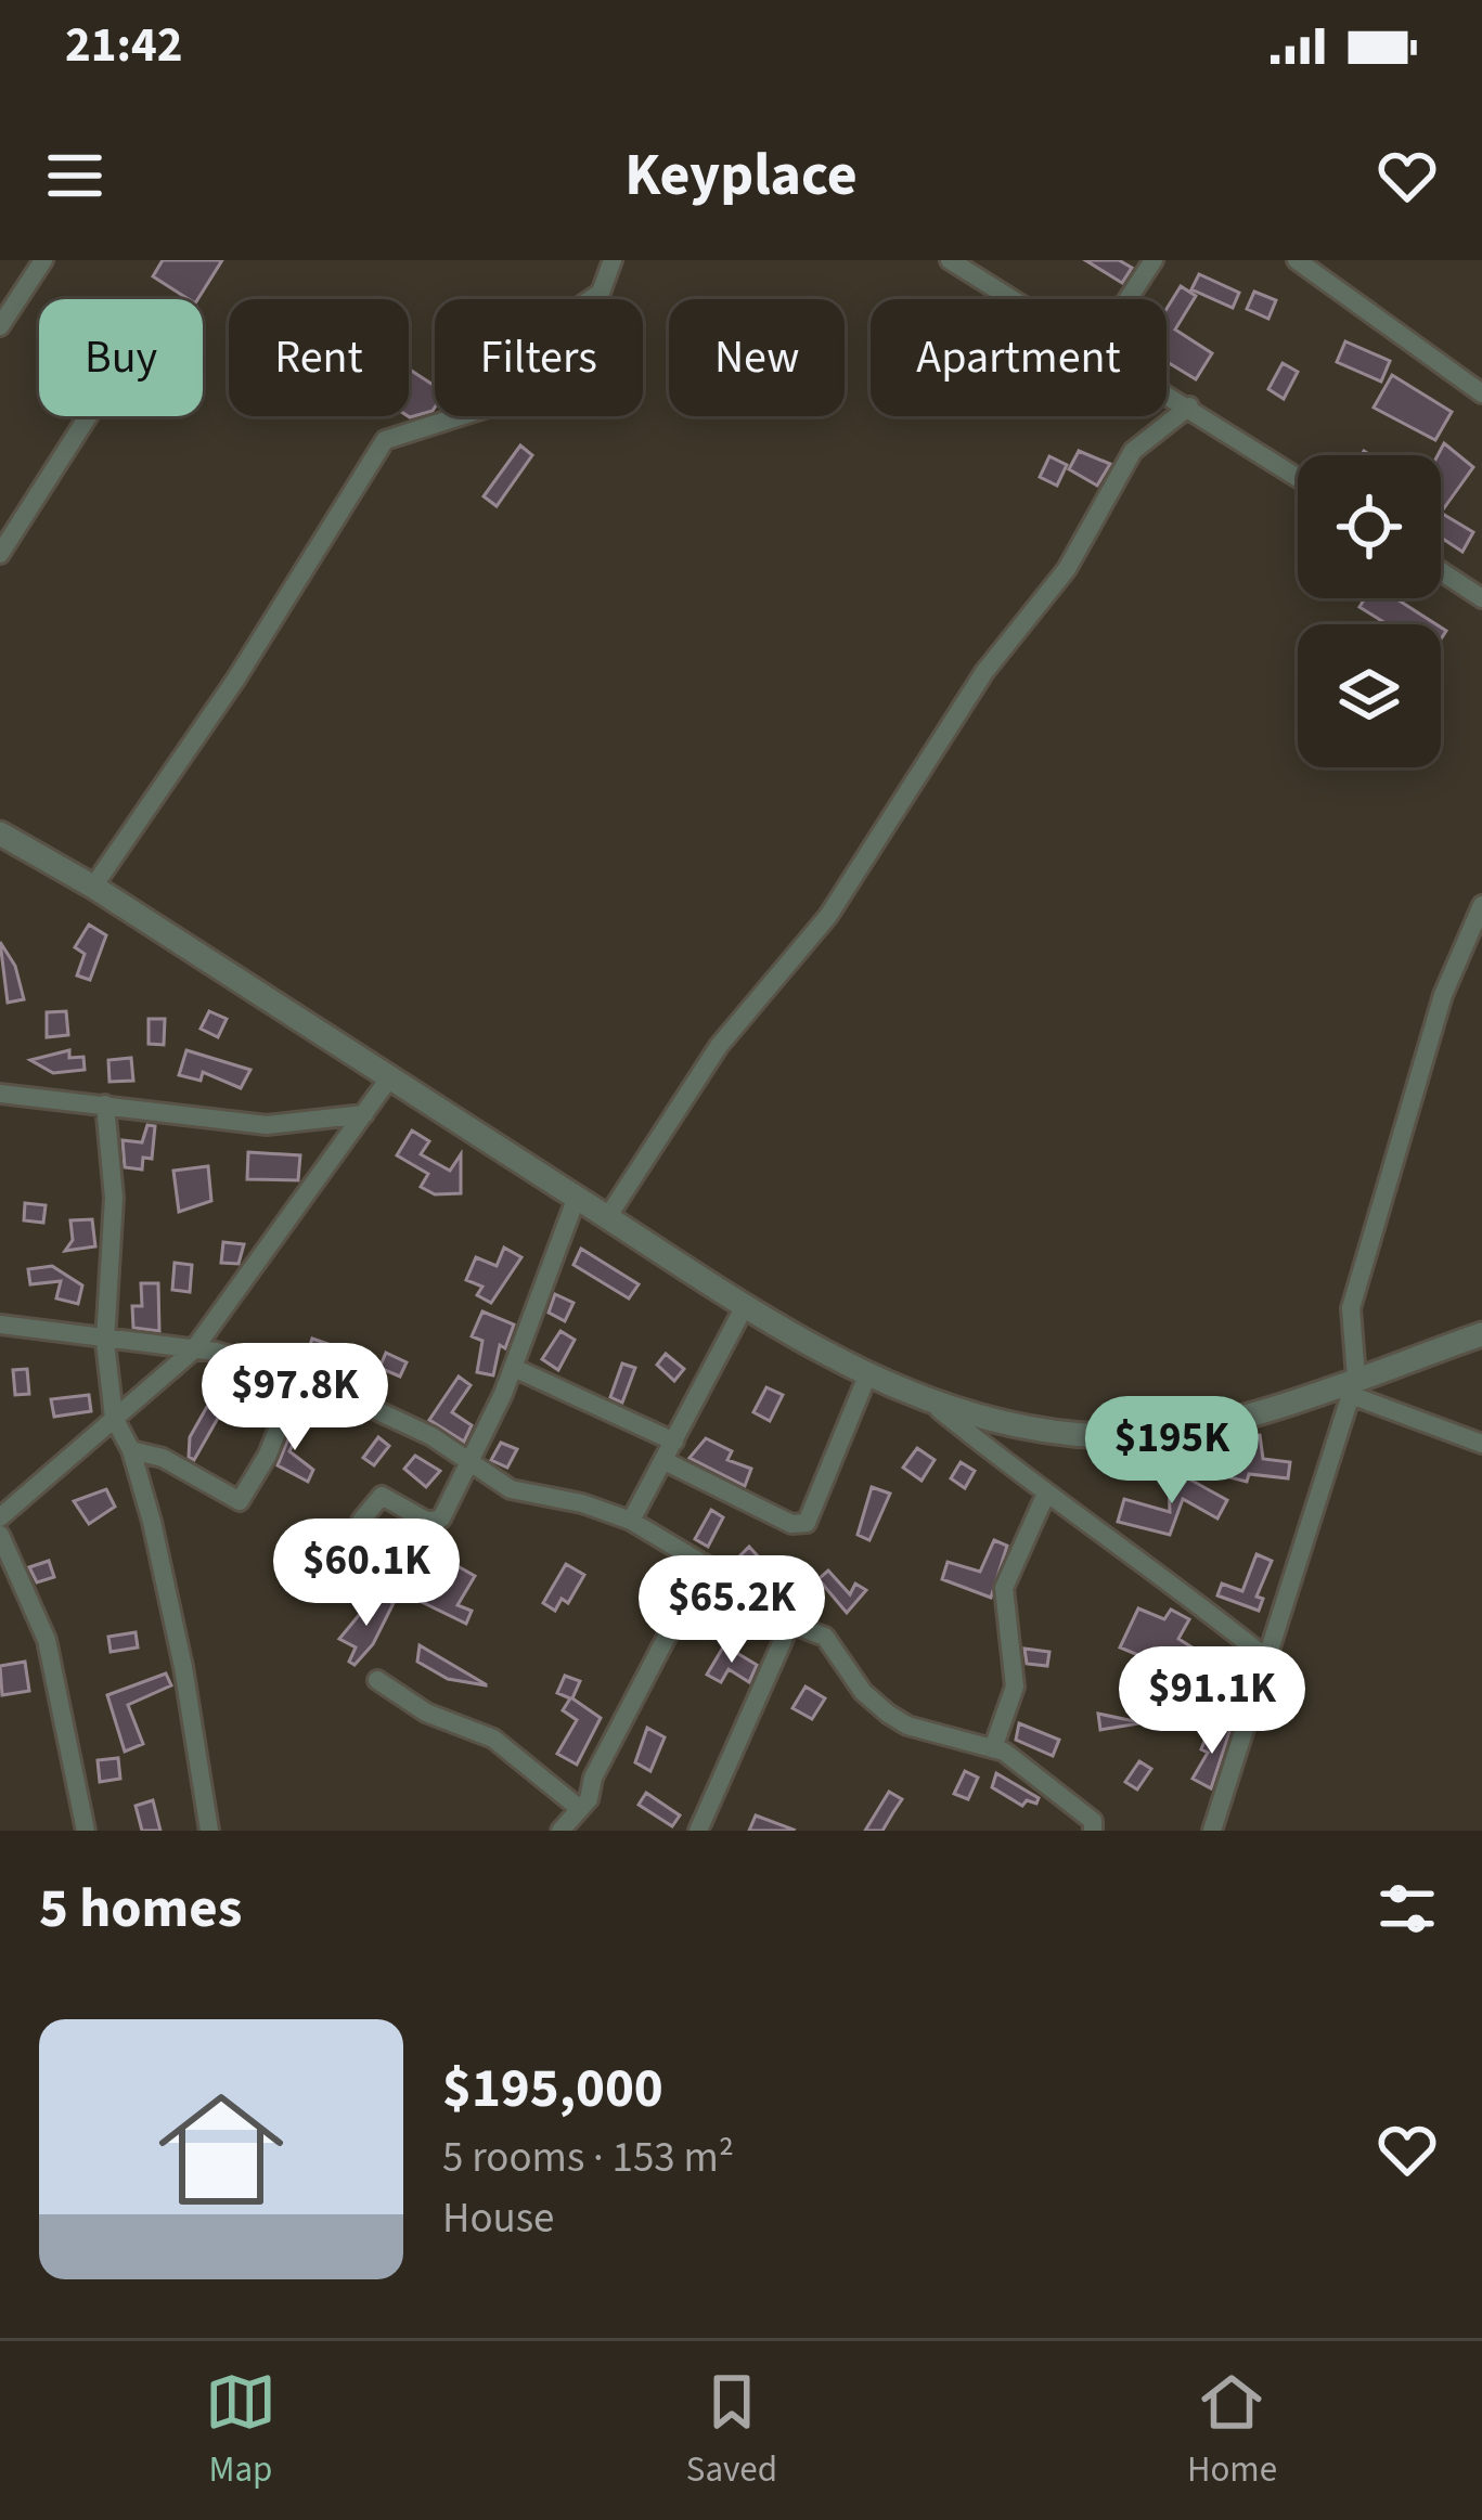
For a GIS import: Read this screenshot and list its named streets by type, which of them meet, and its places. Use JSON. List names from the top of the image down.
{
  "page": {
    "status": "21:42",
    "header": "Keyplace",
    "chip": [
      "Buy",
      "Rent",
      "Filters",
      "New",
      "Apartment"
    ],
    "price": [
      "$97.8K",
      "$195K",
      "$60.1K",
      "$65.2K",
      "$91.1K"
    ],
    "heading": "5 homes",
    "list": [
      {
        "name": "$195,000",
        "note": "5 rooms · 153 m² · House"
      }
    ],
    "tabs": ["Map", "Saved", "Home"]
  }
}
